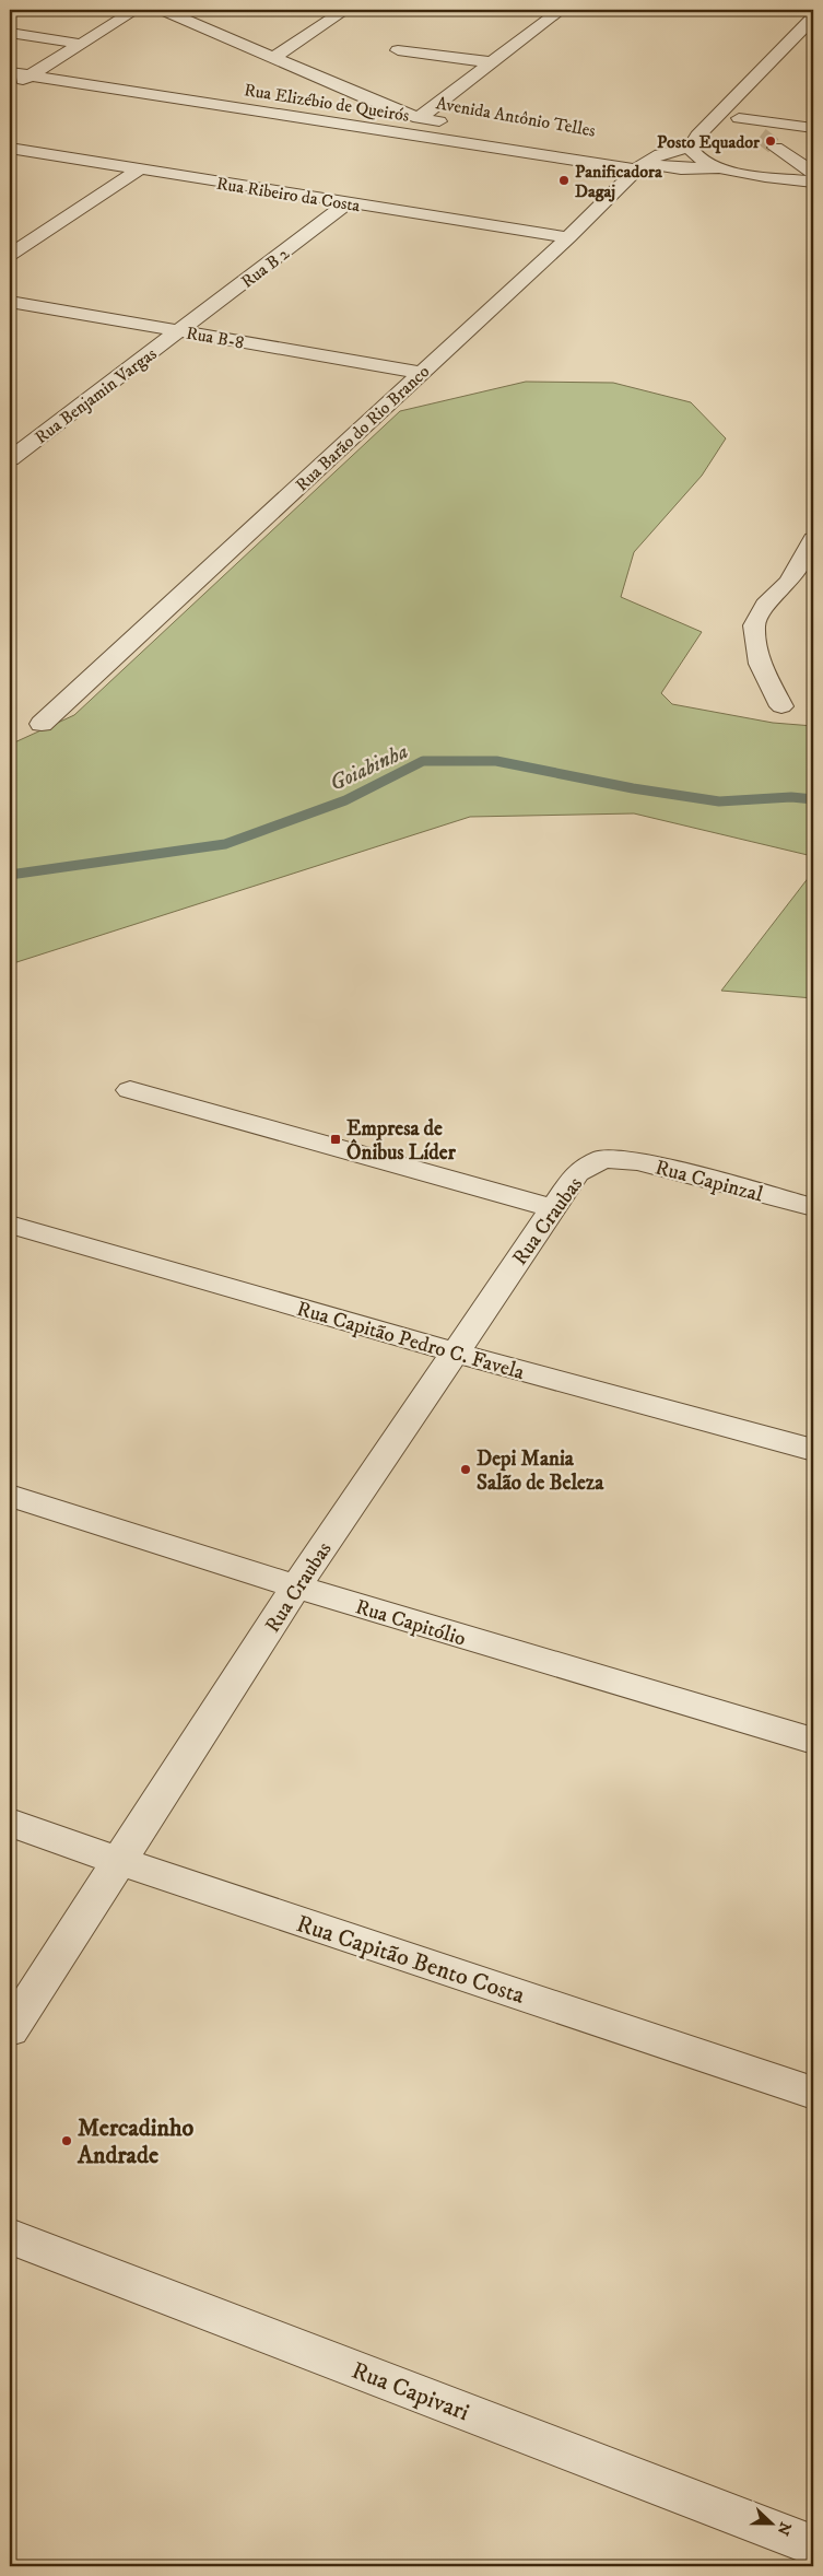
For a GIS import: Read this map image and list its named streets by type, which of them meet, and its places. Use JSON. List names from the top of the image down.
{
  "streets": {
    "street": [
      "Rua Elizébio de Queirós",
      "Avenida Antônio Telles",
      "Rua Ribeiro da Costa",
      "Rua B 2",
      "Rua B-8",
      "Rua Benjamin Vargas",
      "Rua Barão do Rio Branco",
      "Rua Capinzal",
      "Rua Craubas",
      "Rua Capitão Pedro C. Favela",
      "Rua Capitólio",
      "Rua Capitão Bento Costa",
      "Rua Capivari"
    ]
  },
  "crossings": [
    ["Rua Elizébio de Queirós", "Avenida Antônio Telles"],
    ["Rua Elizébio de Queirós", "Rua Barão do Rio Branco"],
    ["Avenida Antônio Telles", "Rua Barão do Rio Branco"],
    ["Rua Ribeiro da Costa", "Rua B 2"],
    ["Rua Ribeiro da Costa", "Rua Barão do Rio Branco"],
    ["Rua B 2", "Rua B-8"],
    ["Rua B 2", "Rua Benjamin Vargas"],
    ["Rua B-8", "Rua Benjamin Vargas"],
    ["Rua B-8", "Rua Barão do Rio Branco"],
    ["Rua Capinzal", "Rua Craubas"],
    ["Rua Craubas", "Rua Capitão Pedro C. Favela"],
    ["Rua Craubas", "Rua Capitólio"],
    ["Rua Craubas", "Rua Capitão Bento Costa"]
  ],
  "water": ["Goiabinha"],
  "places": {
    "other": [
      "Posto Equador",
      "Panificadora Dagaj",
      "Depi Mania Salão de Beleza",
      "Mercadinho Andrade"
    ],
    "transit": ["Empresa de Ônibus Líder"]
  },
  "north": "right"
}
